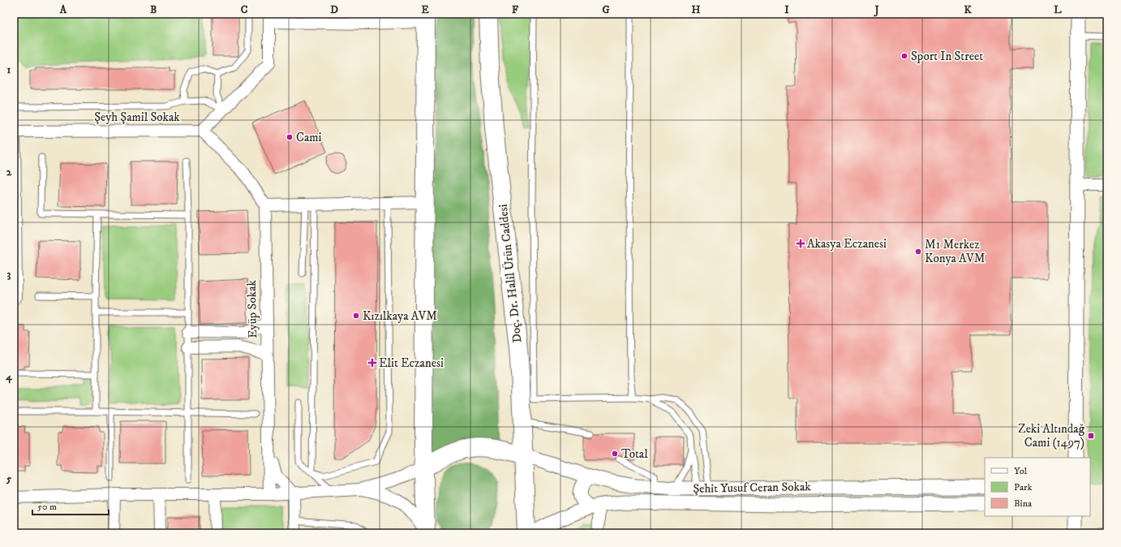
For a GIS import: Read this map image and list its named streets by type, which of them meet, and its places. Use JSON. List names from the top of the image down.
{
  "streets": {
    "main road": ["Doç. Dr. Halil Ürün Caddesi"],
    "street": ["Şeyh Şamil Sokak", "Eyüp Sokak", "Şehit Yusuf Ceran Sokak"]
  },
  "crossings": [
    ["Doç. Dr. Halil Ürün Caddesi", "Şehit Yusuf Ceran Sokak"]
  ],
  "places": {
    "other": [
      "Sport In Street",
      "Cami",
      "M1 Merkez Konya AVM",
      "Kızılkaya AVM",
      "Total"
    ],
    "health": ["Akasya Eczanesi", "Elit Eczanesi"],
    "transit": ["Zeki Altındağ Cami (1497)"]
  },
  "legend": ["Yol", "Park", "Bina"],
  "scale_bar": "50 m",
  "grid": {
    "columns": [
      "A",
      "B",
      "C",
      "D",
      "E",
      "F",
      "G",
      "H",
      "I",
      "J",
      "K",
      "L"
    ],
    "rows": [
      "1",
      "2",
      "3",
      "4",
      "5"
    ]
  }
}
